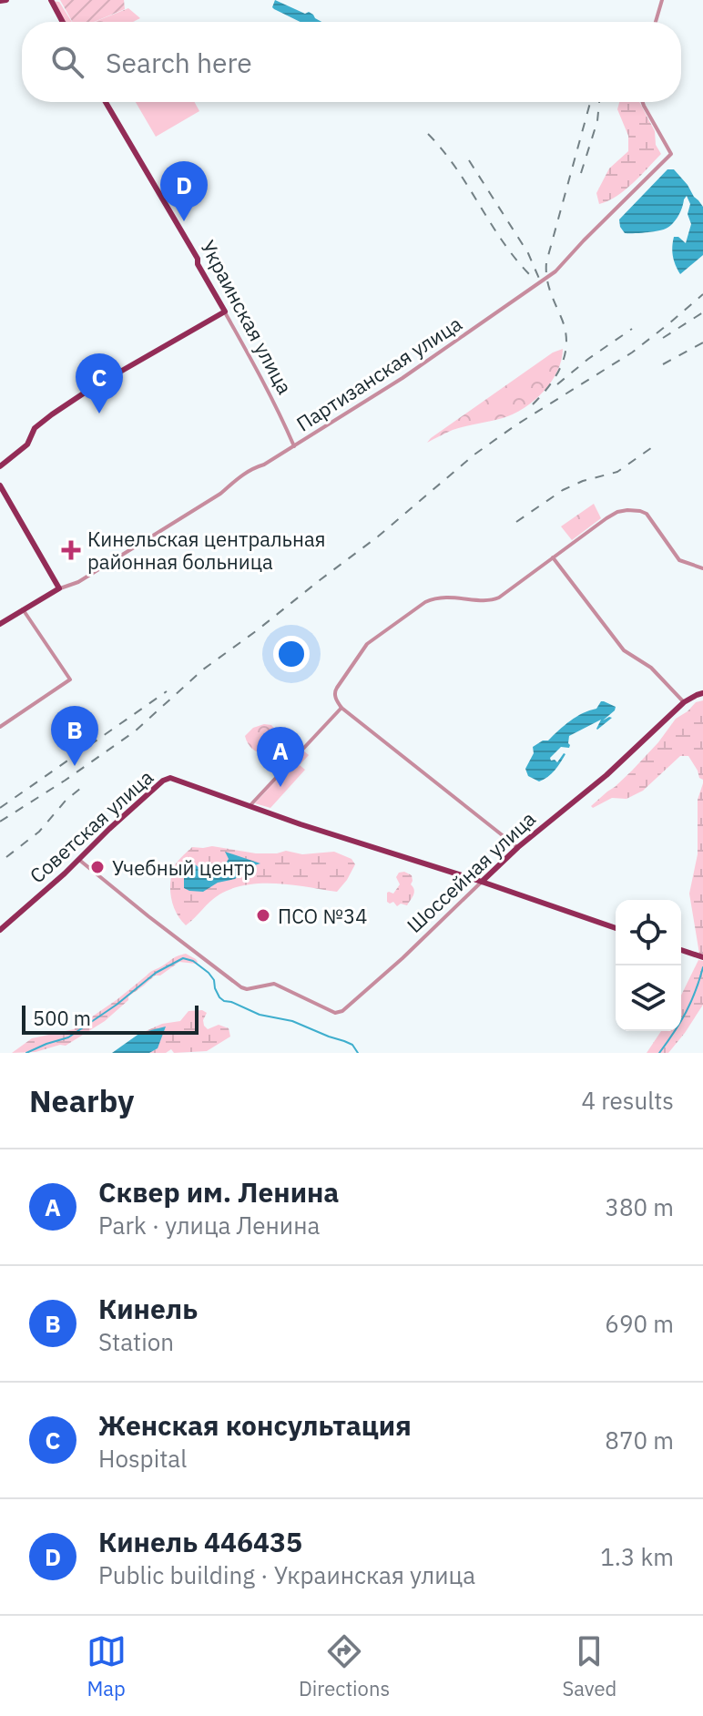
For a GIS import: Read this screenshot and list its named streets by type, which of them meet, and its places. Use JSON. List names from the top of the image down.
{
  "streets": {
    "main road": ["Украинская улица", "Советская улица", "Шоссейная улица"],
    "street": ["Партизанская улица"]
  },
  "crossings": [
    ["Украинская улица", "Партизанская улица"],
    ["Советская улица", "Шоссейная улица"]
  ],
  "places": {
    "health": ["Кинельская центральная районная больница"],
    "other": ["Учебный центр", "ПСО №34"]
  },
  "scale_bar": "500 m",
  "page": {
    "search": "Search here",
    "pins": [
      "D",
      "C",
      "B",
      "A"
    ],
    "scale": "500 m",
    "heading": ["Nearby", "4 results"],
    "list": [
      {
        "mark": "A",
        "name": "Сквер им. Ленина",
        "note": "Park · улица Ленина",
        "value": "380 m"
      },
      {
        "mark": "B",
        "name": "Кинель",
        "note": "Station",
        "value": "690 m"
      },
      {
        "mark": "C",
        "name": "Женская консультация",
        "note": "Hospital",
        "value": "870 m"
      },
      {
        "mark": "D",
        "name": "Кинель 446435",
        "note": "Public building · Украинская улица",
        "value": "1.3 km"
      }
    ],
    "nav": ["Map", "Directions", "Saved"]
  }
}
